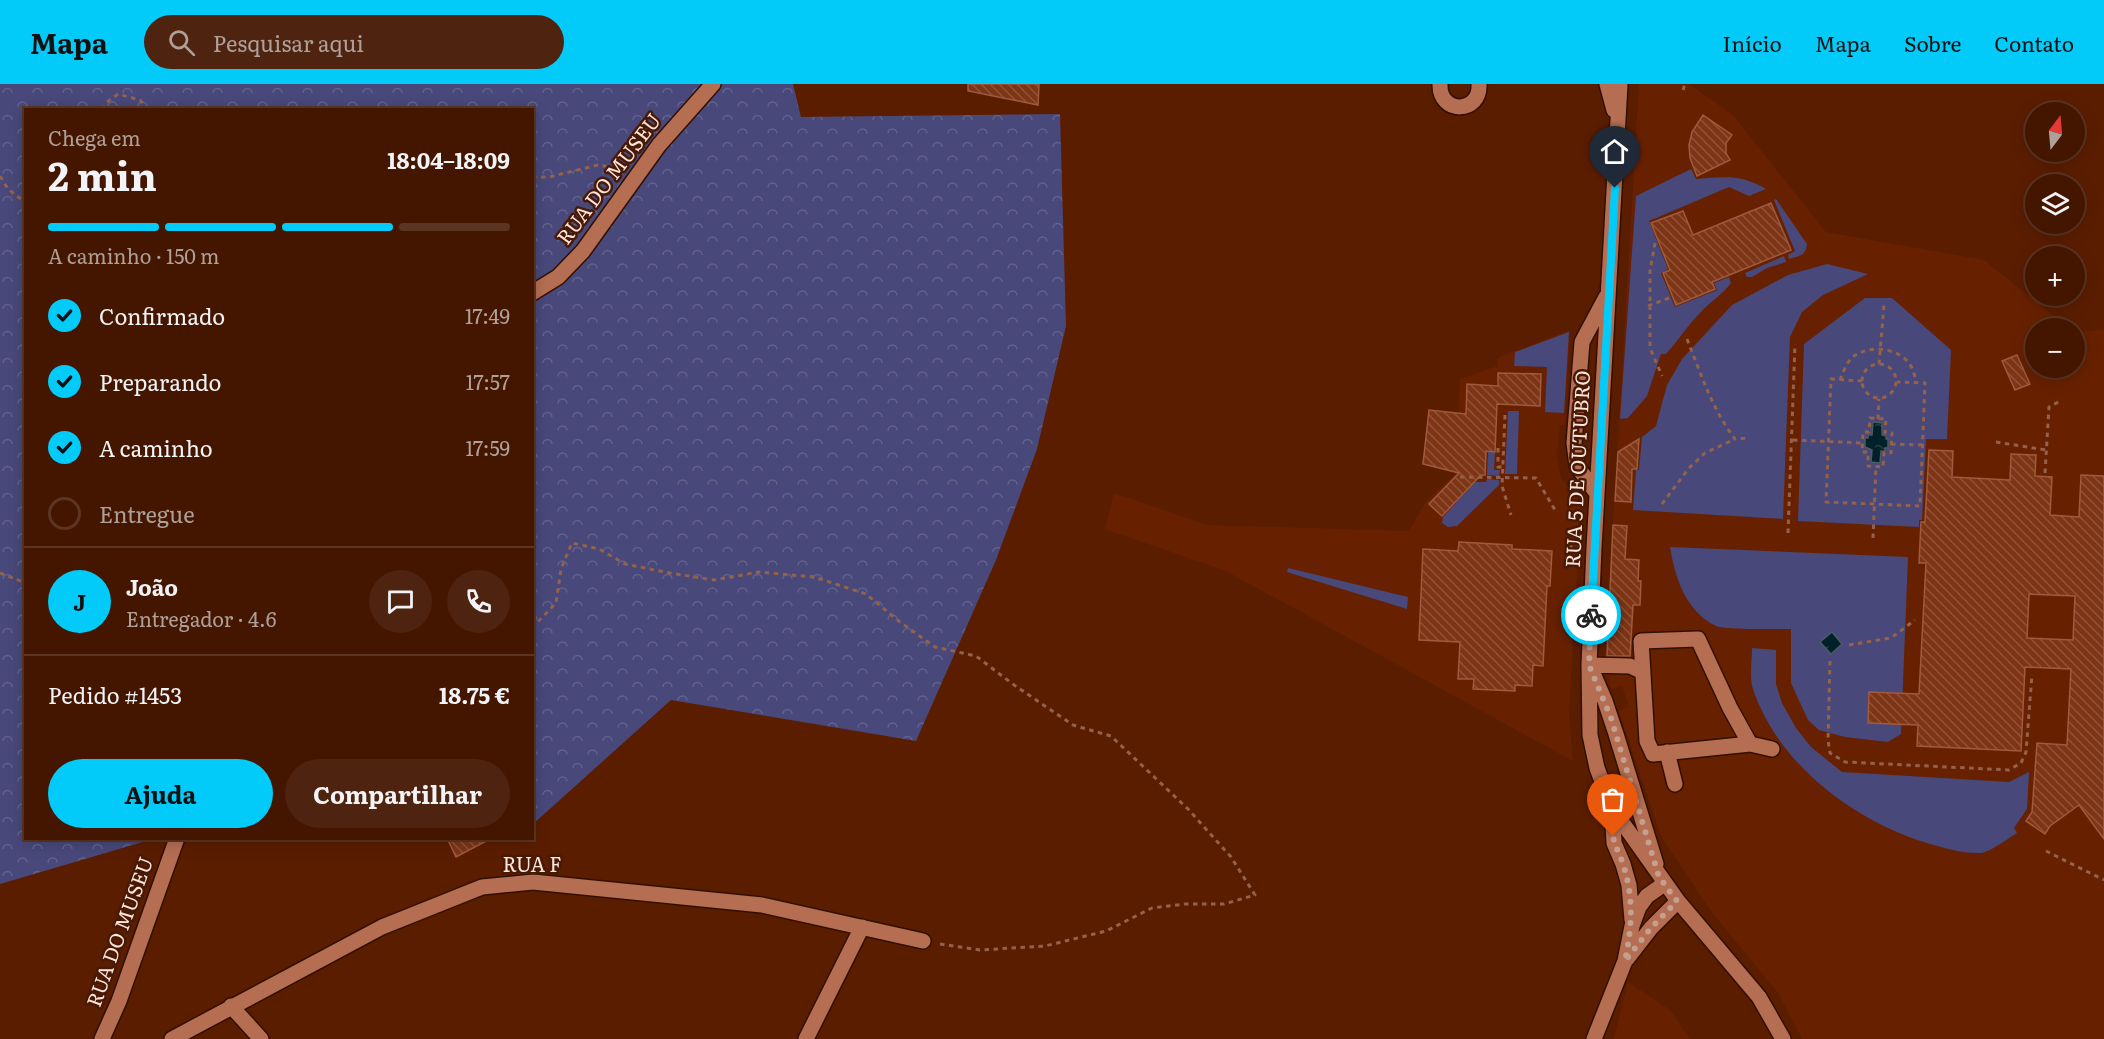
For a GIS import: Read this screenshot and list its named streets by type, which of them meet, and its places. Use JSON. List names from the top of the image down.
{
  "streets": {
    "street": ["RUA DO MUSEU", "RUA 5 DE OUTUBRO", "RUA F"]
  },
  "north": "top",
  "page": {
    "header": "Mapa",
    "search": "Pesquisar aqui",
    "nav": [
      "Início",
      "Mapa",
      "Sobre",
      "Contato"
    ],
    "map_buttons": ["+", "−"],
    "heading": ["2 min", "Chega em", "18:04–18:09"],
    "panel": [
      "João",
      "Entregador · 4.6",
      "Pedido #1453",
      "18.75 €"
    ],
    "bar": "A caminho · 150 m",
    "list": [
      ["Confirmado", "17:49"],
      ["Preparando", "17:57"],
      ["A caminho", "17:59"],
      "Entregue"
    ],
    "round": "J",
    "buttons": ["Ajuda", "Compartilhar"]
  }
}
